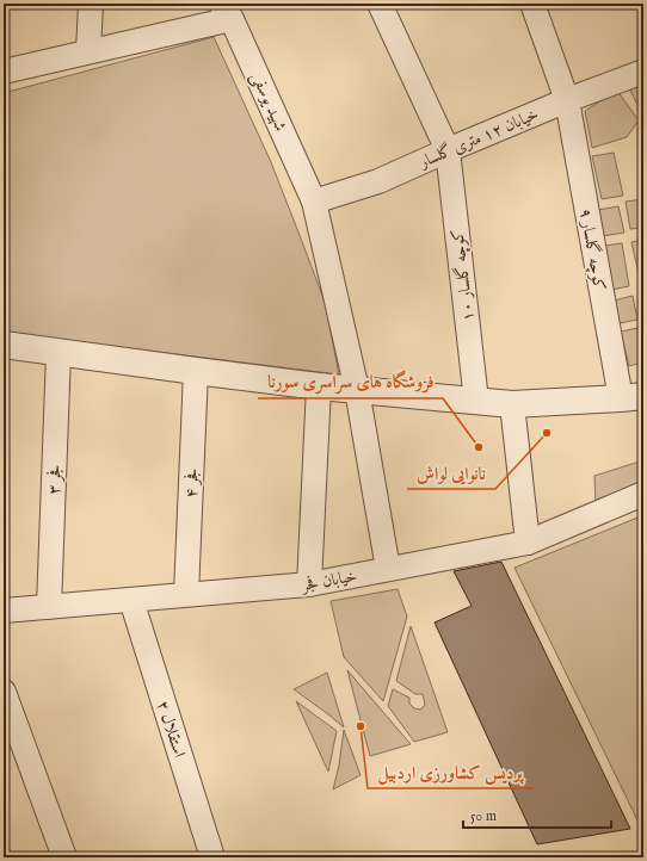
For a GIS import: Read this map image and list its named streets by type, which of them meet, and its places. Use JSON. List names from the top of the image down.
{
  "streets": {
    "street": [
      "شهید یوسفی",
      "خیابان ۱۲ متری گلسار",
      "کوچه گلسار ۹",
      "کوچه گلسار ۱۰",
      "فجر ۳",
      "فجر ۴",
      "خیابان فجر",
      "استقلال ۲"
    ]
  },
  "crossings": [
    ["شهید یوسفی", "خیابان ۱۲ متری گلسار"],
    ["شهید یوسفی", "خیابان فجر"],
    ["خیابان ۱۲ متری گلسار", "کوچه گلسار ۹"],
    ["خیابان ۱۲ متری گلسار", "کوچه گلسار ۱۰"],
    ["فجر ۳", "خیابان فجر"],
    ["فجر ۴", "خیابان فجر"],
    ["خیابان فجر", "استقلال ۲"]
  ],
  "places": ["نانوایی لواش", "فروشگاه های سراسری سورنا", "پردیس کشاورزی اردبیل"],
  "scale_bar": "50 m"
}
